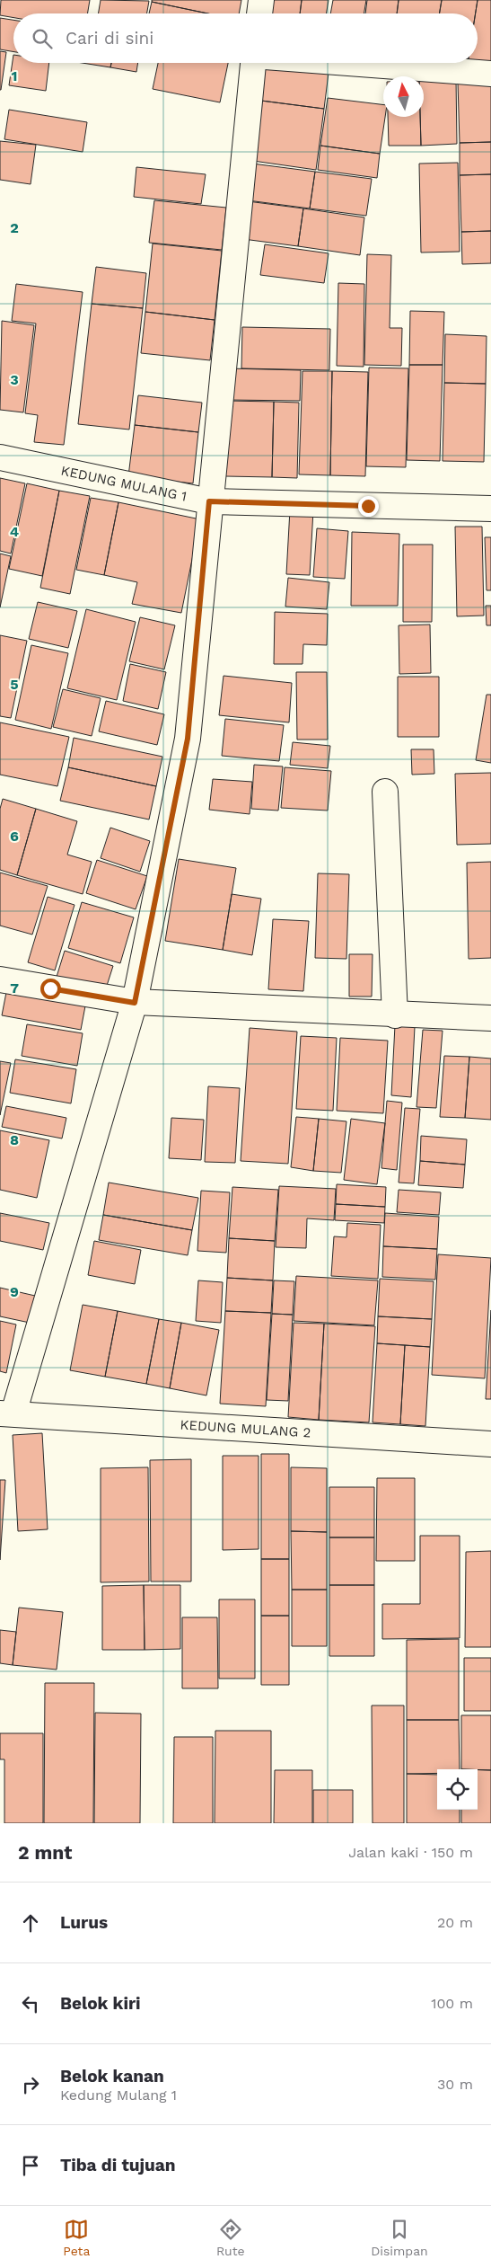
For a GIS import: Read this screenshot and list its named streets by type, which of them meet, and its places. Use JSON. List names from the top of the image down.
{
  "streets": {
    "street": ["KEDUNG MULANG 1", "KEDUNG MULANG 2"]
  },
  "north": "top",
  "page": {
    "search": "Cari di sini",
    "heading": ["2 mnt", "Jalan kaki · 150 m"],
    "list": [
      ["Lurus", "20 m"],
      ["Belok kiri", "100 m"],
      ["Belok kanan", "Kedung Mulang 1", "30 m"],
      "Tiba di tujuan"
    ],
    "nav": ["Peta", "Rute", "Disimpan"]
  },
  "grid": {
    "rows": [
      "1",
      "2",
      "3",
      "4",
      "5",
      "6",
      "7",
      "8",
      "9"
    ]
  }
}
